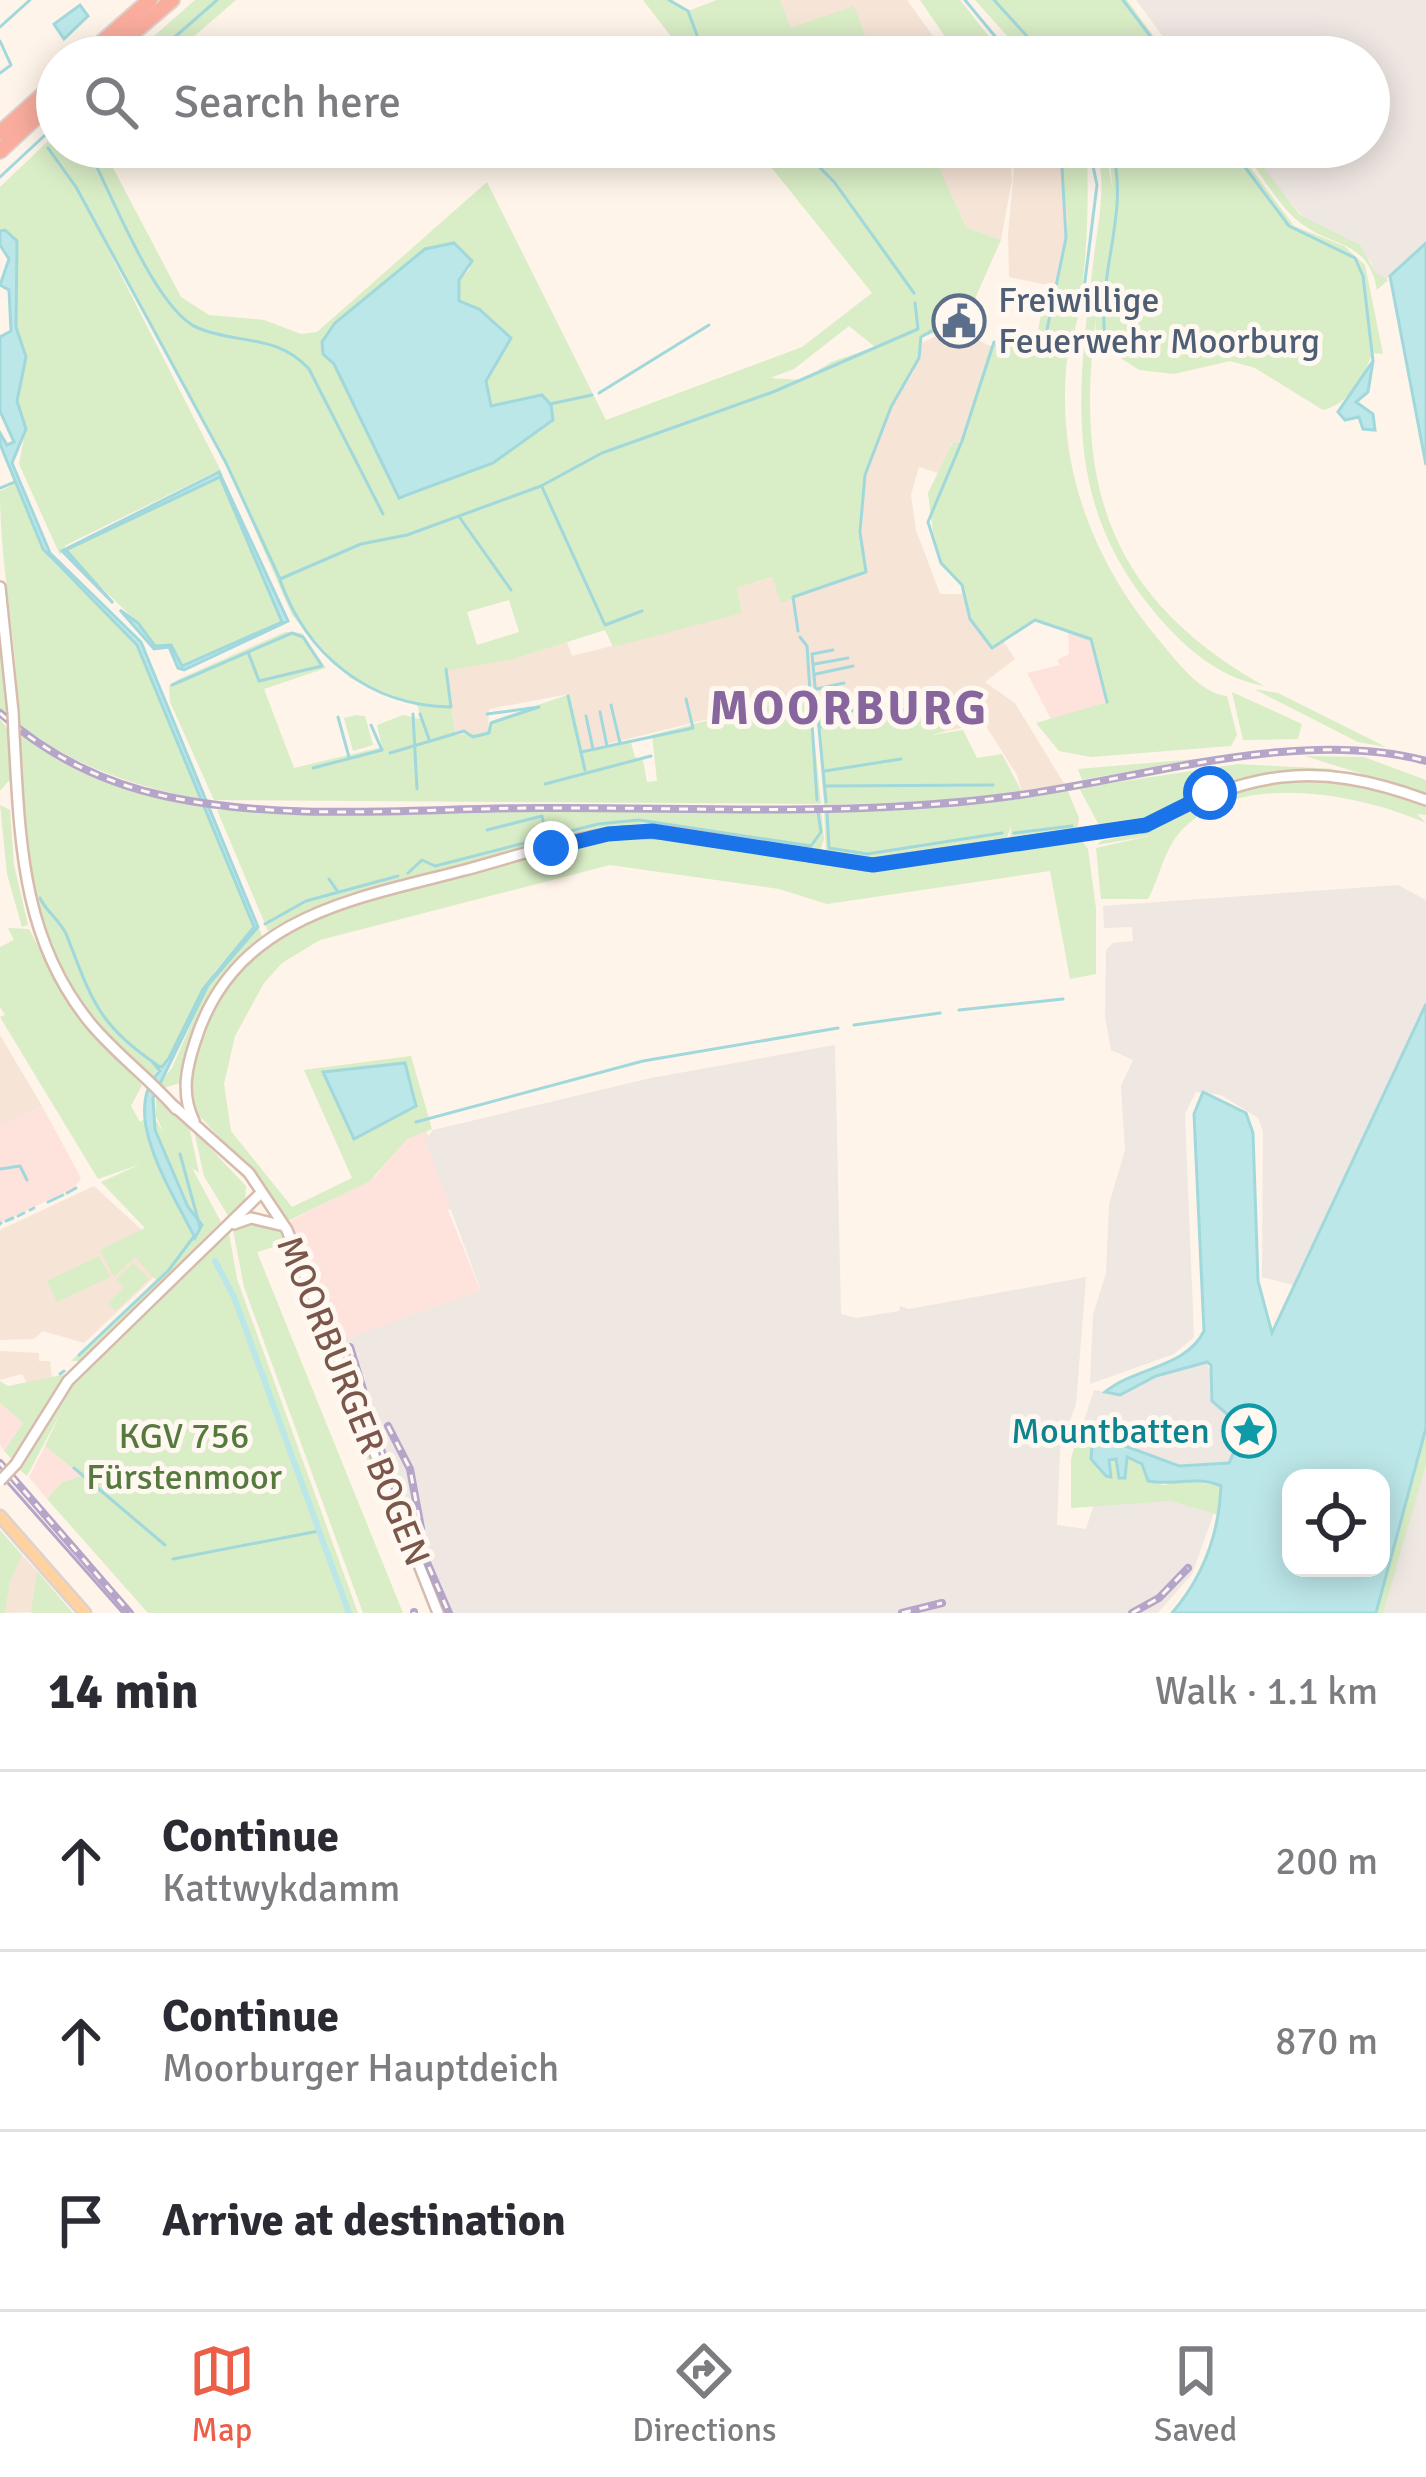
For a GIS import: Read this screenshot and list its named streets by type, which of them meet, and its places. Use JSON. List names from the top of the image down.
{
  "streets": {
    "main road": ["MOORBURGER BOGEN"]
  },
  "districts": ["MOORBURG"],
  "parks": ["KGV 756 Fürstenmoor"],
  "places": {
    "public building": ["Freiwillige Feuerwehr Moorburg"],
    "place": ["Mountbatten"]
  },
  "page": {
    "search": "Search here",
    "heading": ["14 min", "Walk · 1.1 km"],
    "list": [
      ["Continue", "Kattwykdamm", "200 m"],
      ["Continue", "Moorburger Hauptdeich", "870 m"],
      "Arrive at destination"
    ],
    "nav": ["Map", "Directions", "Saved"]
  }
}
